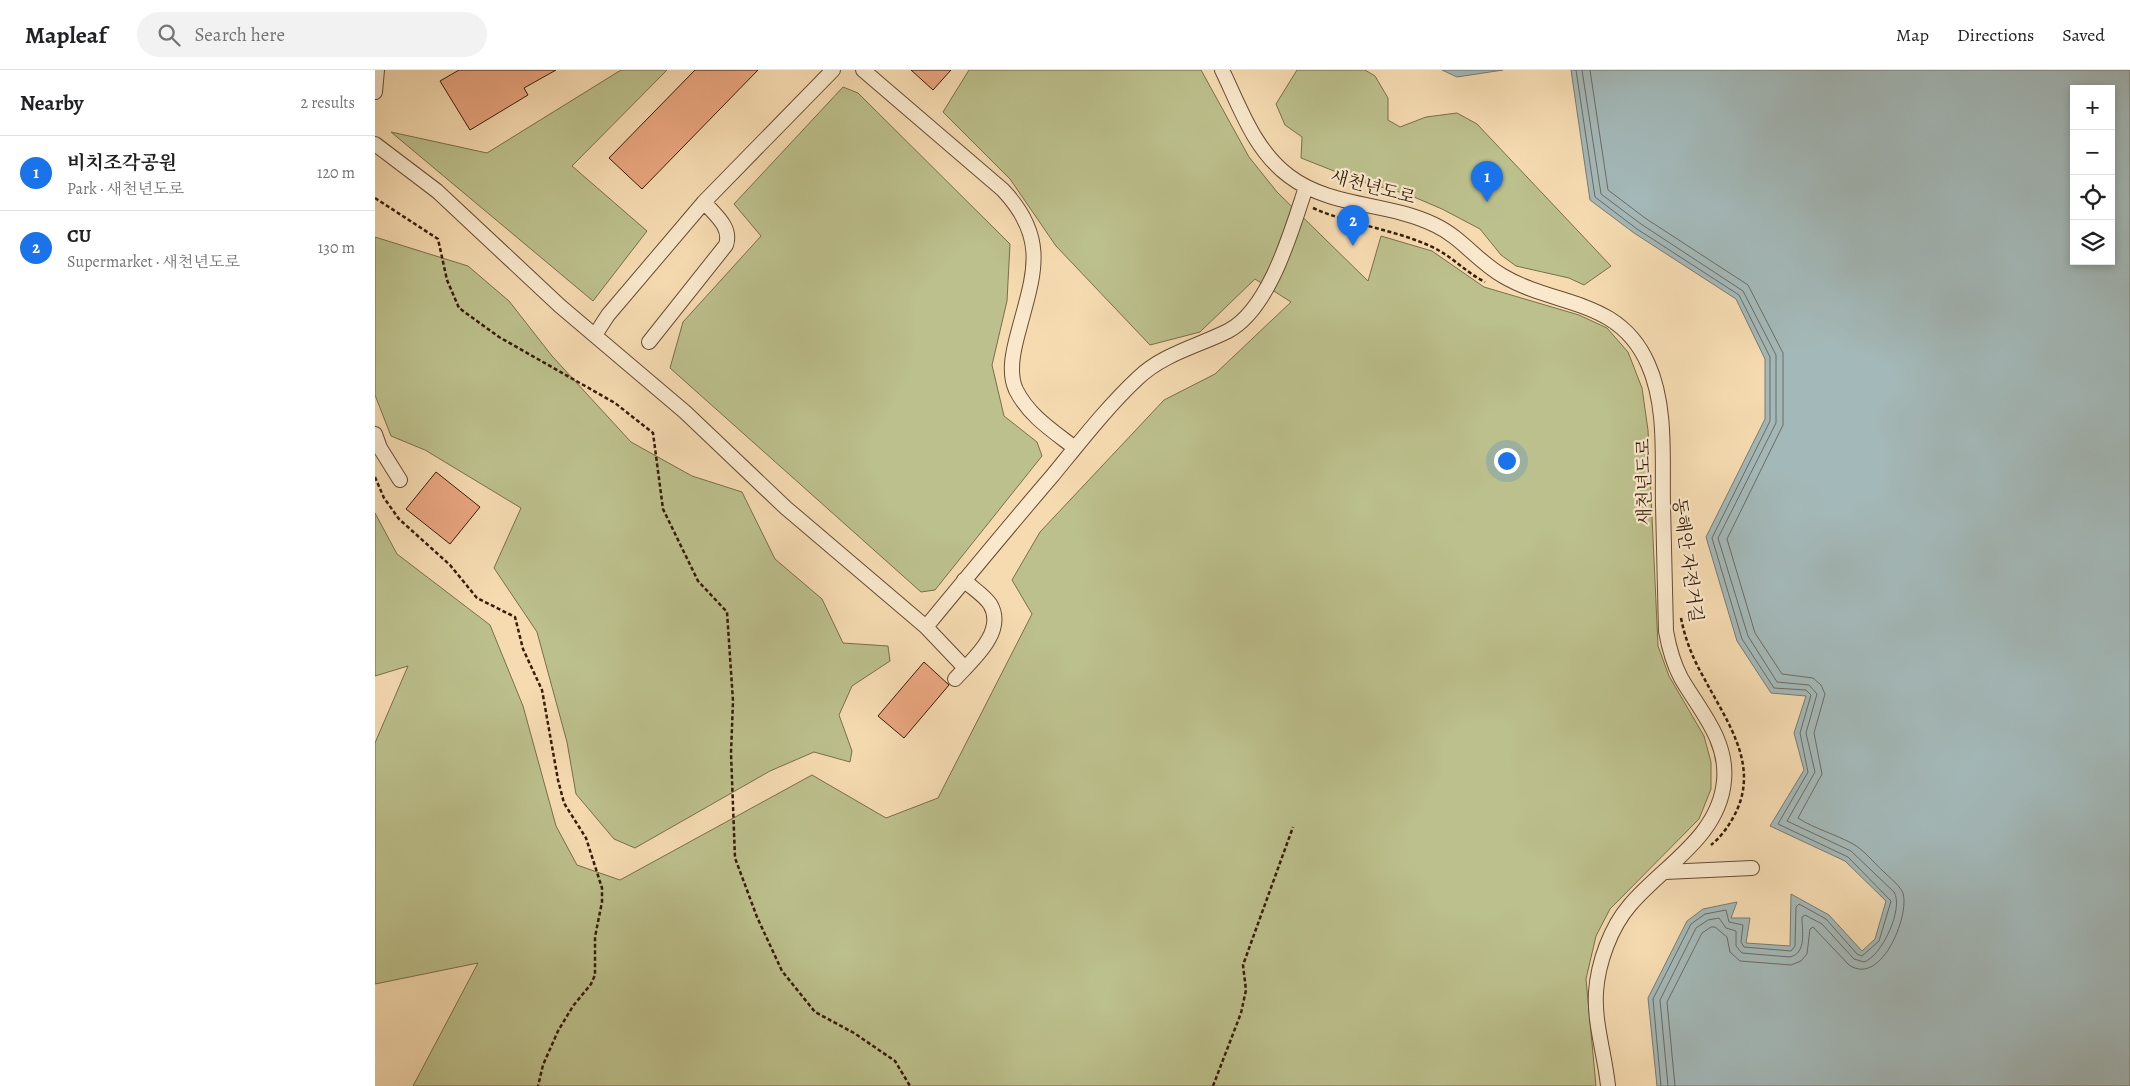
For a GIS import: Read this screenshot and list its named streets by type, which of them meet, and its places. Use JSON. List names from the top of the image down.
{
  "streets": {
    "street": ["새천년도로"],
    "path": ["동해안 자전거길"]
  },
  "page": {
    "header": "Mapleaf",
    "search": "Search here",
    "nav": ["Map", "Directions", "Saved"],
    "heading": ["Nearby", "2 results"],
    "map_buttons": ["+", "−"],
    "list": [
      {
        "mark": "1",
        "name": "비치조각공원",
        "note": "Park · 새천년도로",
        "value": "120 m"
      },
      {
        "mark": "2",
        "name": "CU",
        "note": "Supermarket · 새천년도로",
        "value": "130 m"
      }
    ],
    "pins": ["1", "2"]
  }
}
